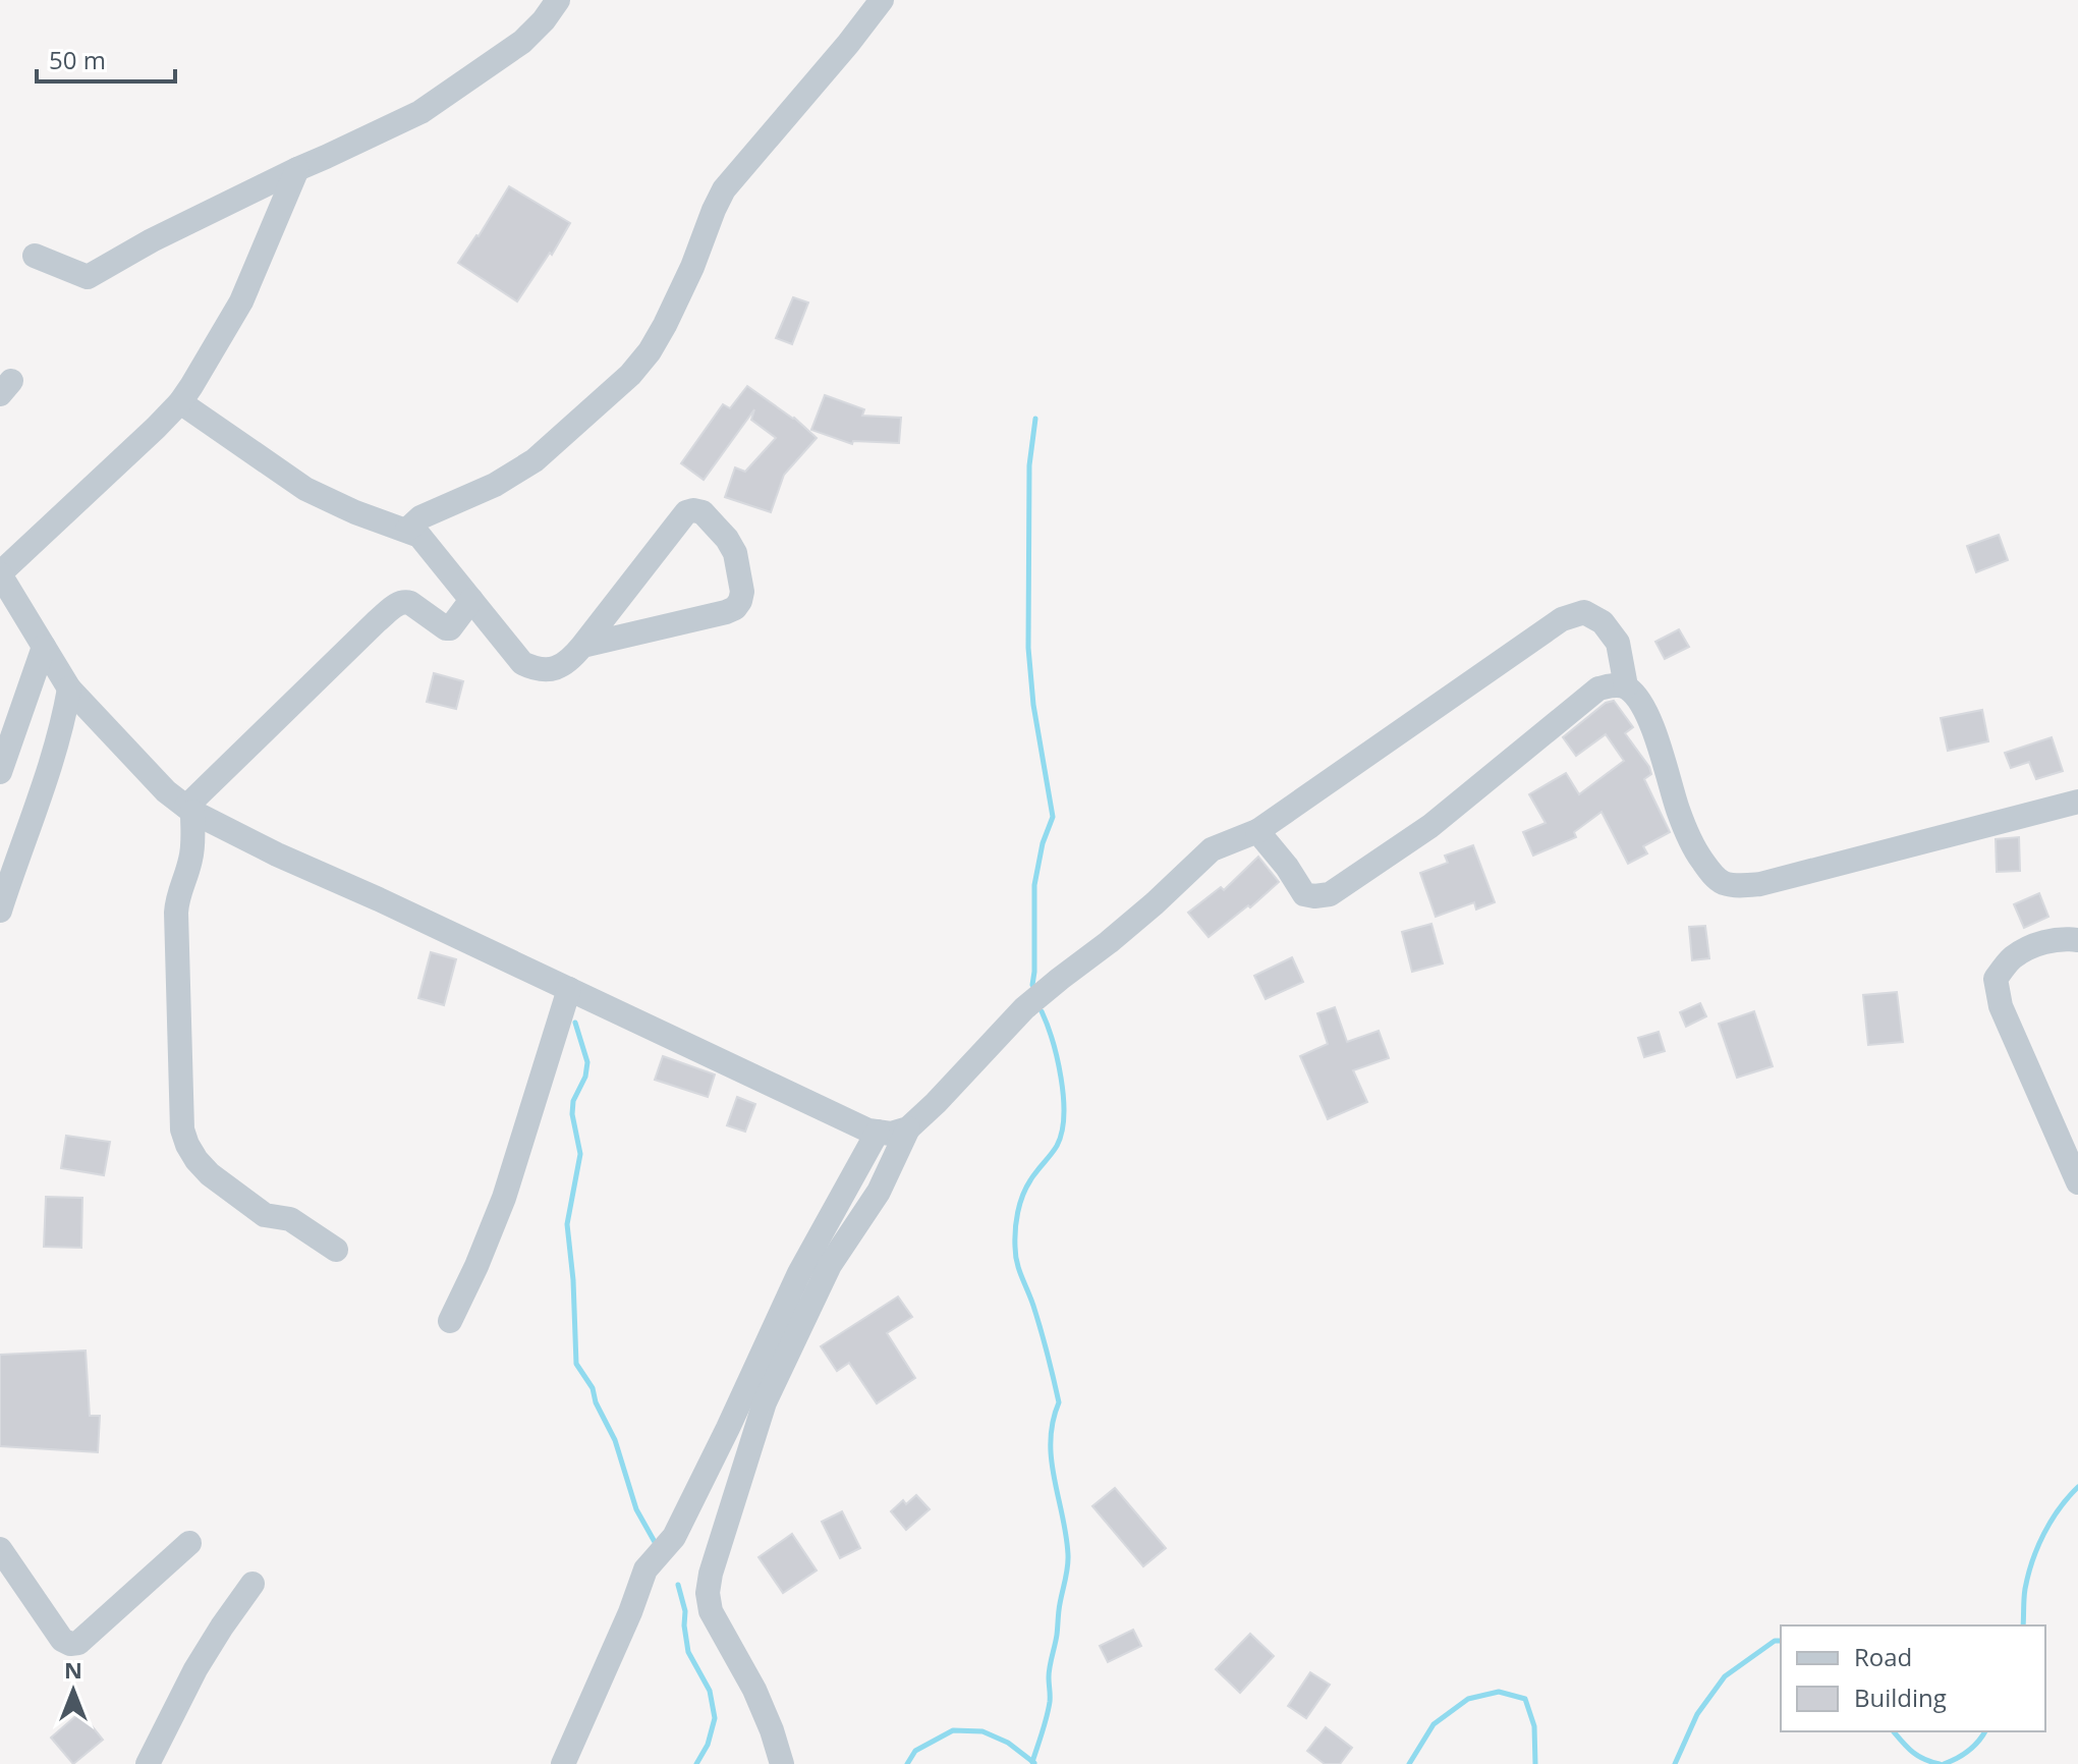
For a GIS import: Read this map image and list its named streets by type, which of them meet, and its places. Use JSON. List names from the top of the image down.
{
  "legend": ["Road", "Building"],
  "scale_bar": "50 m",
  "north": "top"
}
